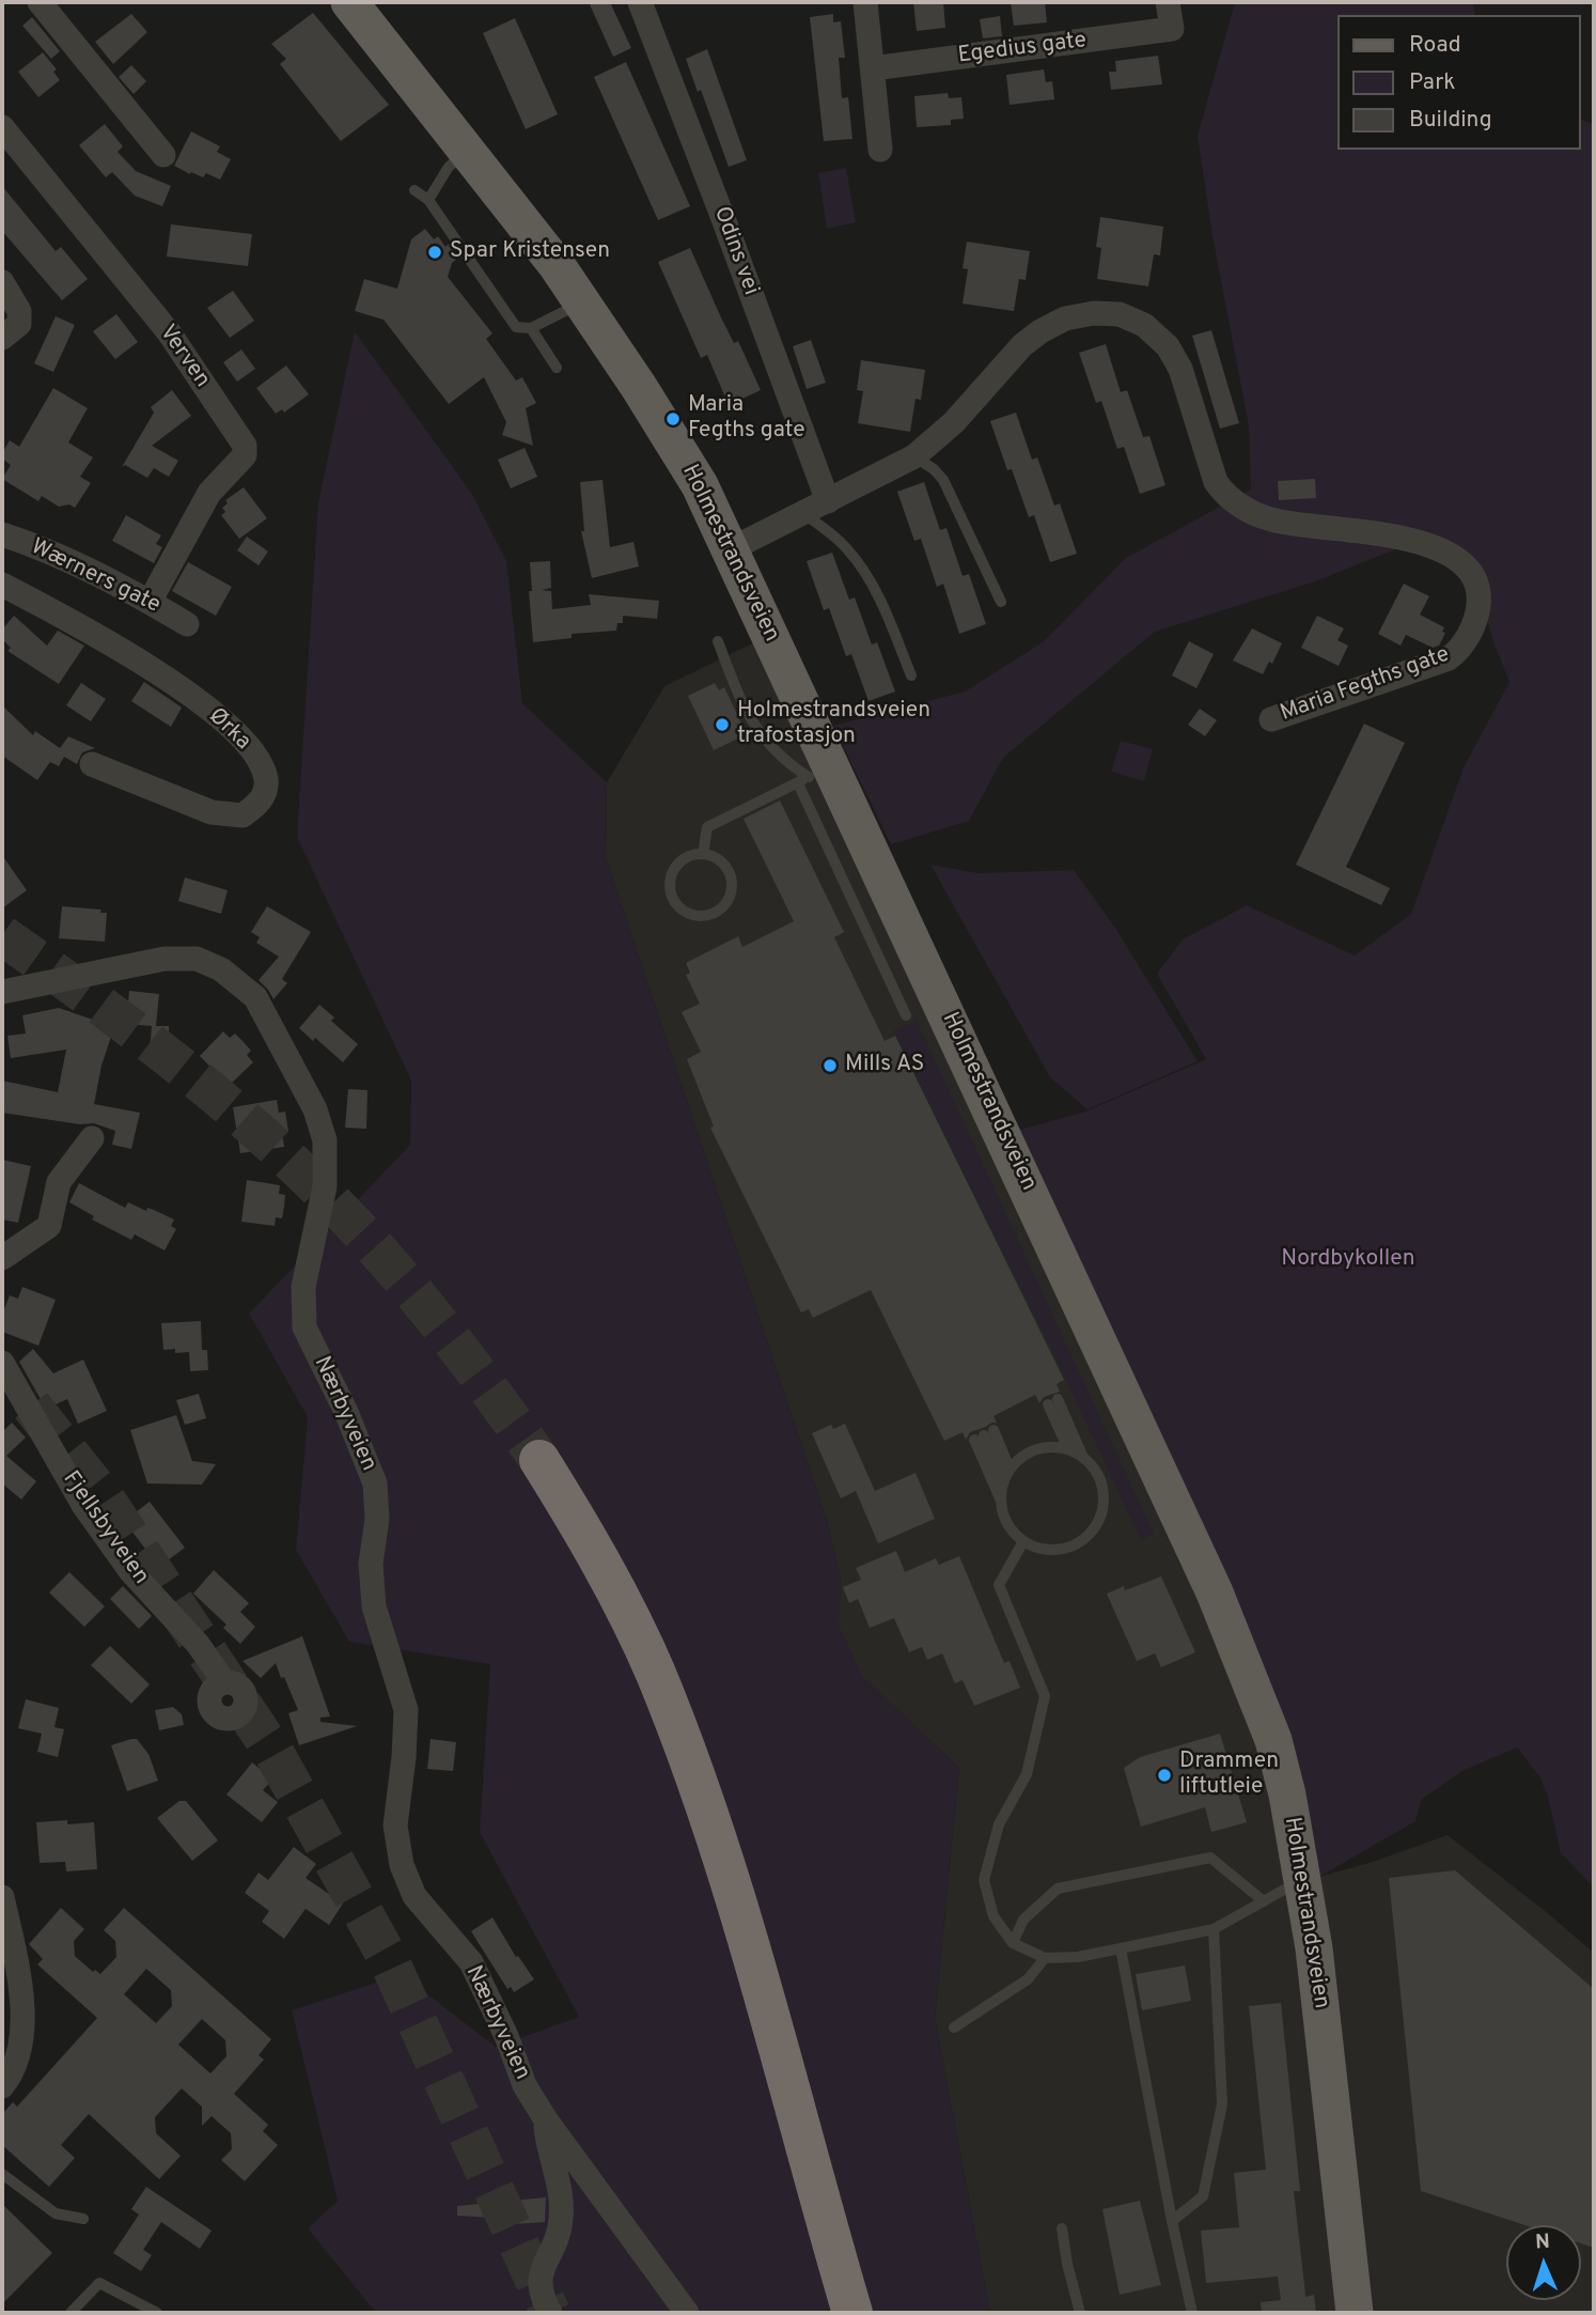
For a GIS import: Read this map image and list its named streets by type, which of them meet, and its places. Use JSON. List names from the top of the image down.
{
  "streets": {
    "main road": ["Holmestrandsveien"],
    "street": [
      "Egedius gate",
      "Odins vei",
      "Verven",
      "Wærners gate",
      "Maria Fegths gate",
      "Ørka",
      "Nærbyveien",
      "Fjellsbyveien"
    ]
  },
  "crossings": [
    ["Odins vei", "Maria Fegths gate"],
    ["Verven", "Wærners gate"],
    ["Holmestrandsveien", "Maria Fegths gate"]
  ],
  "parks": ["Nordbykollen"],
  "places": [
    "Spar Kristensen",
    "Maria Fegths gate",
    "Holmestrandsveien trafostasjon",
    "Mills AS",
    "Drammen liftutleie"
  ],
  "legend": ["Road", "Park", "Building"],
  "north": "top"
}
